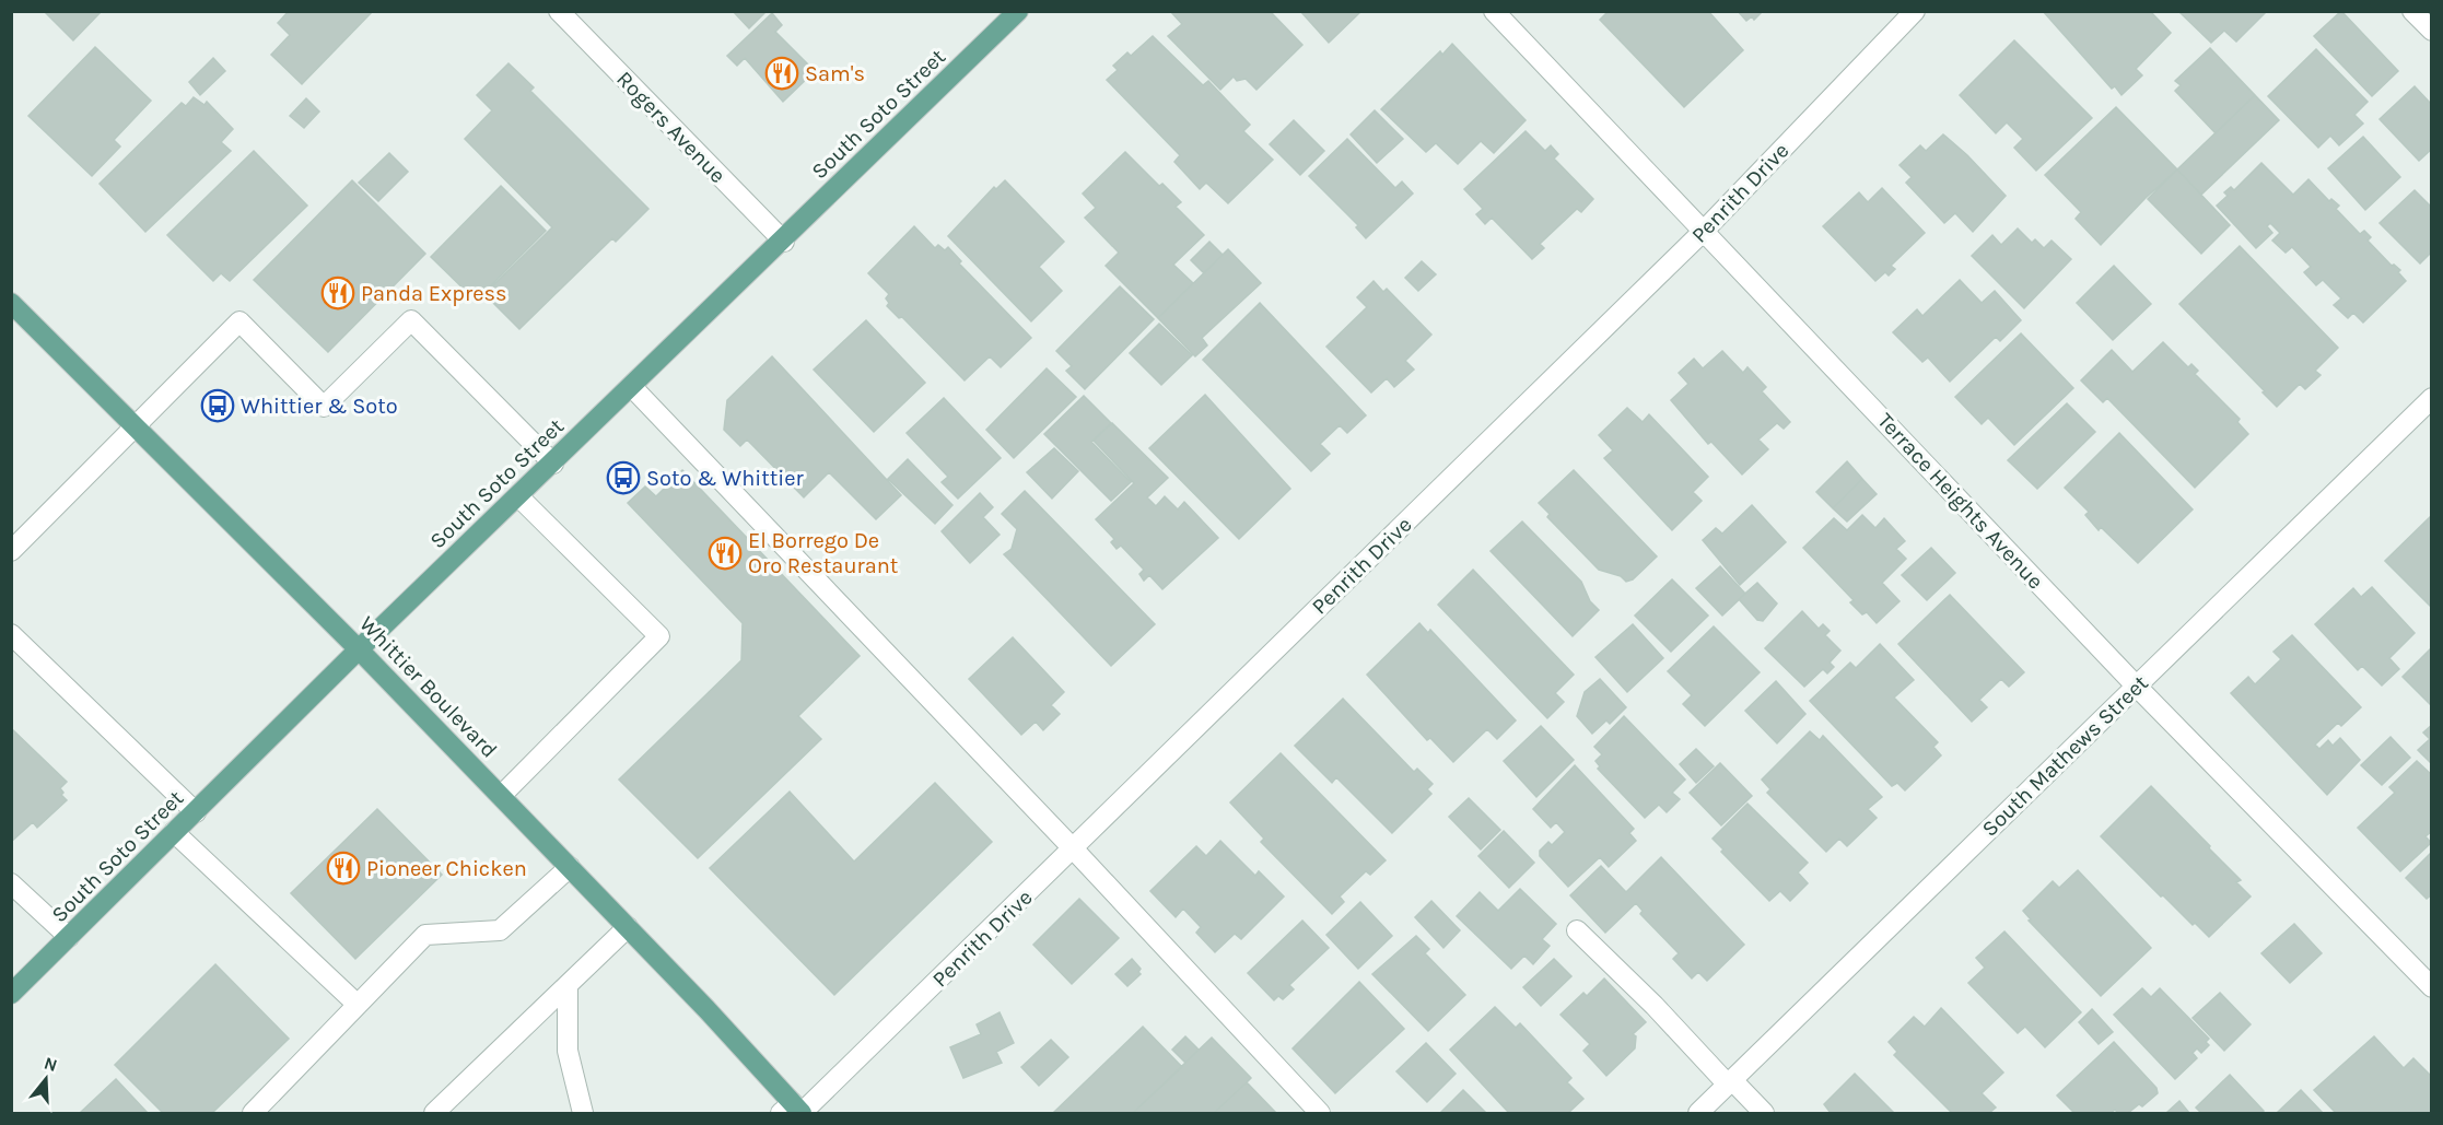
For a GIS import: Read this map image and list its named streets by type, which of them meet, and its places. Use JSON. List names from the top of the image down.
{
  "streets": {
    "main road": ["South Soto Street", "Whittier Boulevard"],
    "street": [
      "Rogers Avenue",
      "Penrith Drive",
      "Terrace Heights Avenue",
      "South Mathews Street"
    ]
  },
  "crossings": [
    ["South Soto Street", "Rogers Avenue"],
    ["South Soto Street", "Whittier Boulevard"],
    ["Penrith Drive", "Terrace Heights Avenue"],
    ["Penrith Drive", "Whittier Boulevard"],
    ["Terrace Heights Avenue", "South Mathews Street"]
  ],
  "places": {
    "restaurant": [
      "Sam's",
      "Panda Express",
      "El Borrego De Oro Restaurant",
      "Pioneer Chicken"
    ],
    "bus stop": ["Whittier & Soto", "Soto & Whittier"]
  },
  "north": "top"
}
